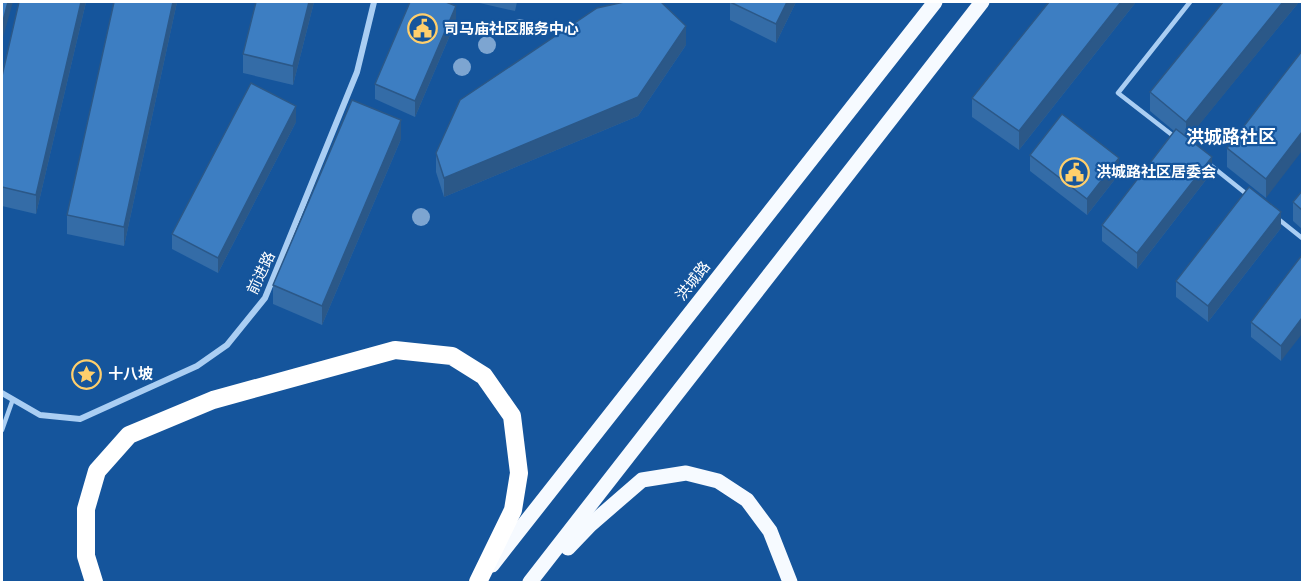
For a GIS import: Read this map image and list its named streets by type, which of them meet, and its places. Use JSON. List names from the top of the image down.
{
  "streets": {
    "main road": ["洪城路"],
    "street": ["前进路"]
  },
  "districts": ["洪城路社区"],
  "places": {
    "public building": ["司马庙社区服务中心", "洪城路社区居委会"],
    "place": ["十八坡"]
  }
}
